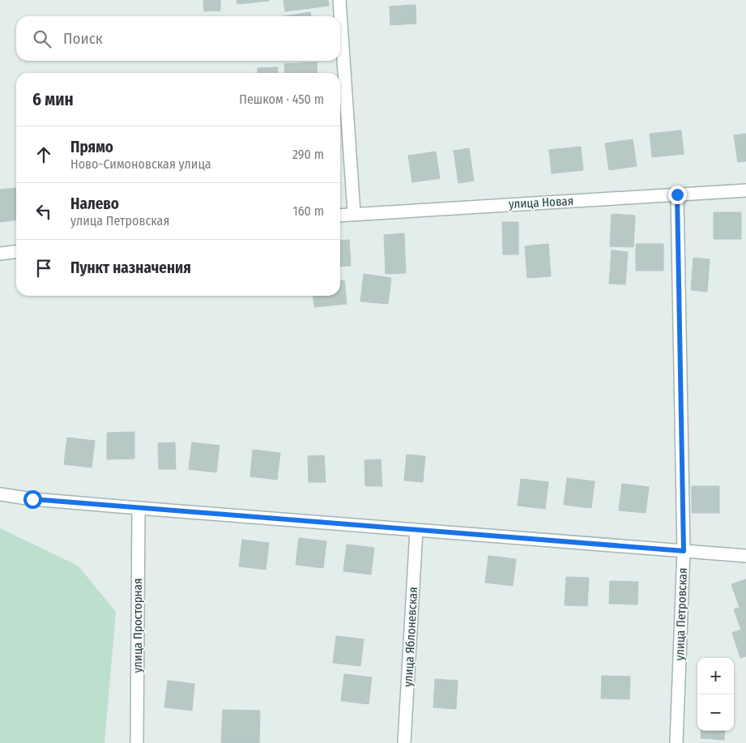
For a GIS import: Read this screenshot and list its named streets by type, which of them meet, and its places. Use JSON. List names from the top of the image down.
{
  "streets": {
    "street": [
      "улица Новая",
      "улица Петровская",
      "улица Просторная",
      "улица Яблоневская"
    ]
  },
  "crossings": [
    ["улица Новая", "улица Петровская"]
  ],
  "page": {
    "search": "Поиск",
    "heading": ["6 мин", "Пешком · 450 m"],
    "list": [
      ["Прямо", "Ново-Симоновская улица", "290 m"],
      ["Налево", "улица Петровская", "160 m"],
      "Пункт назначения"
    ],
    "map_buttons": ["+", "−"]
  }
}
